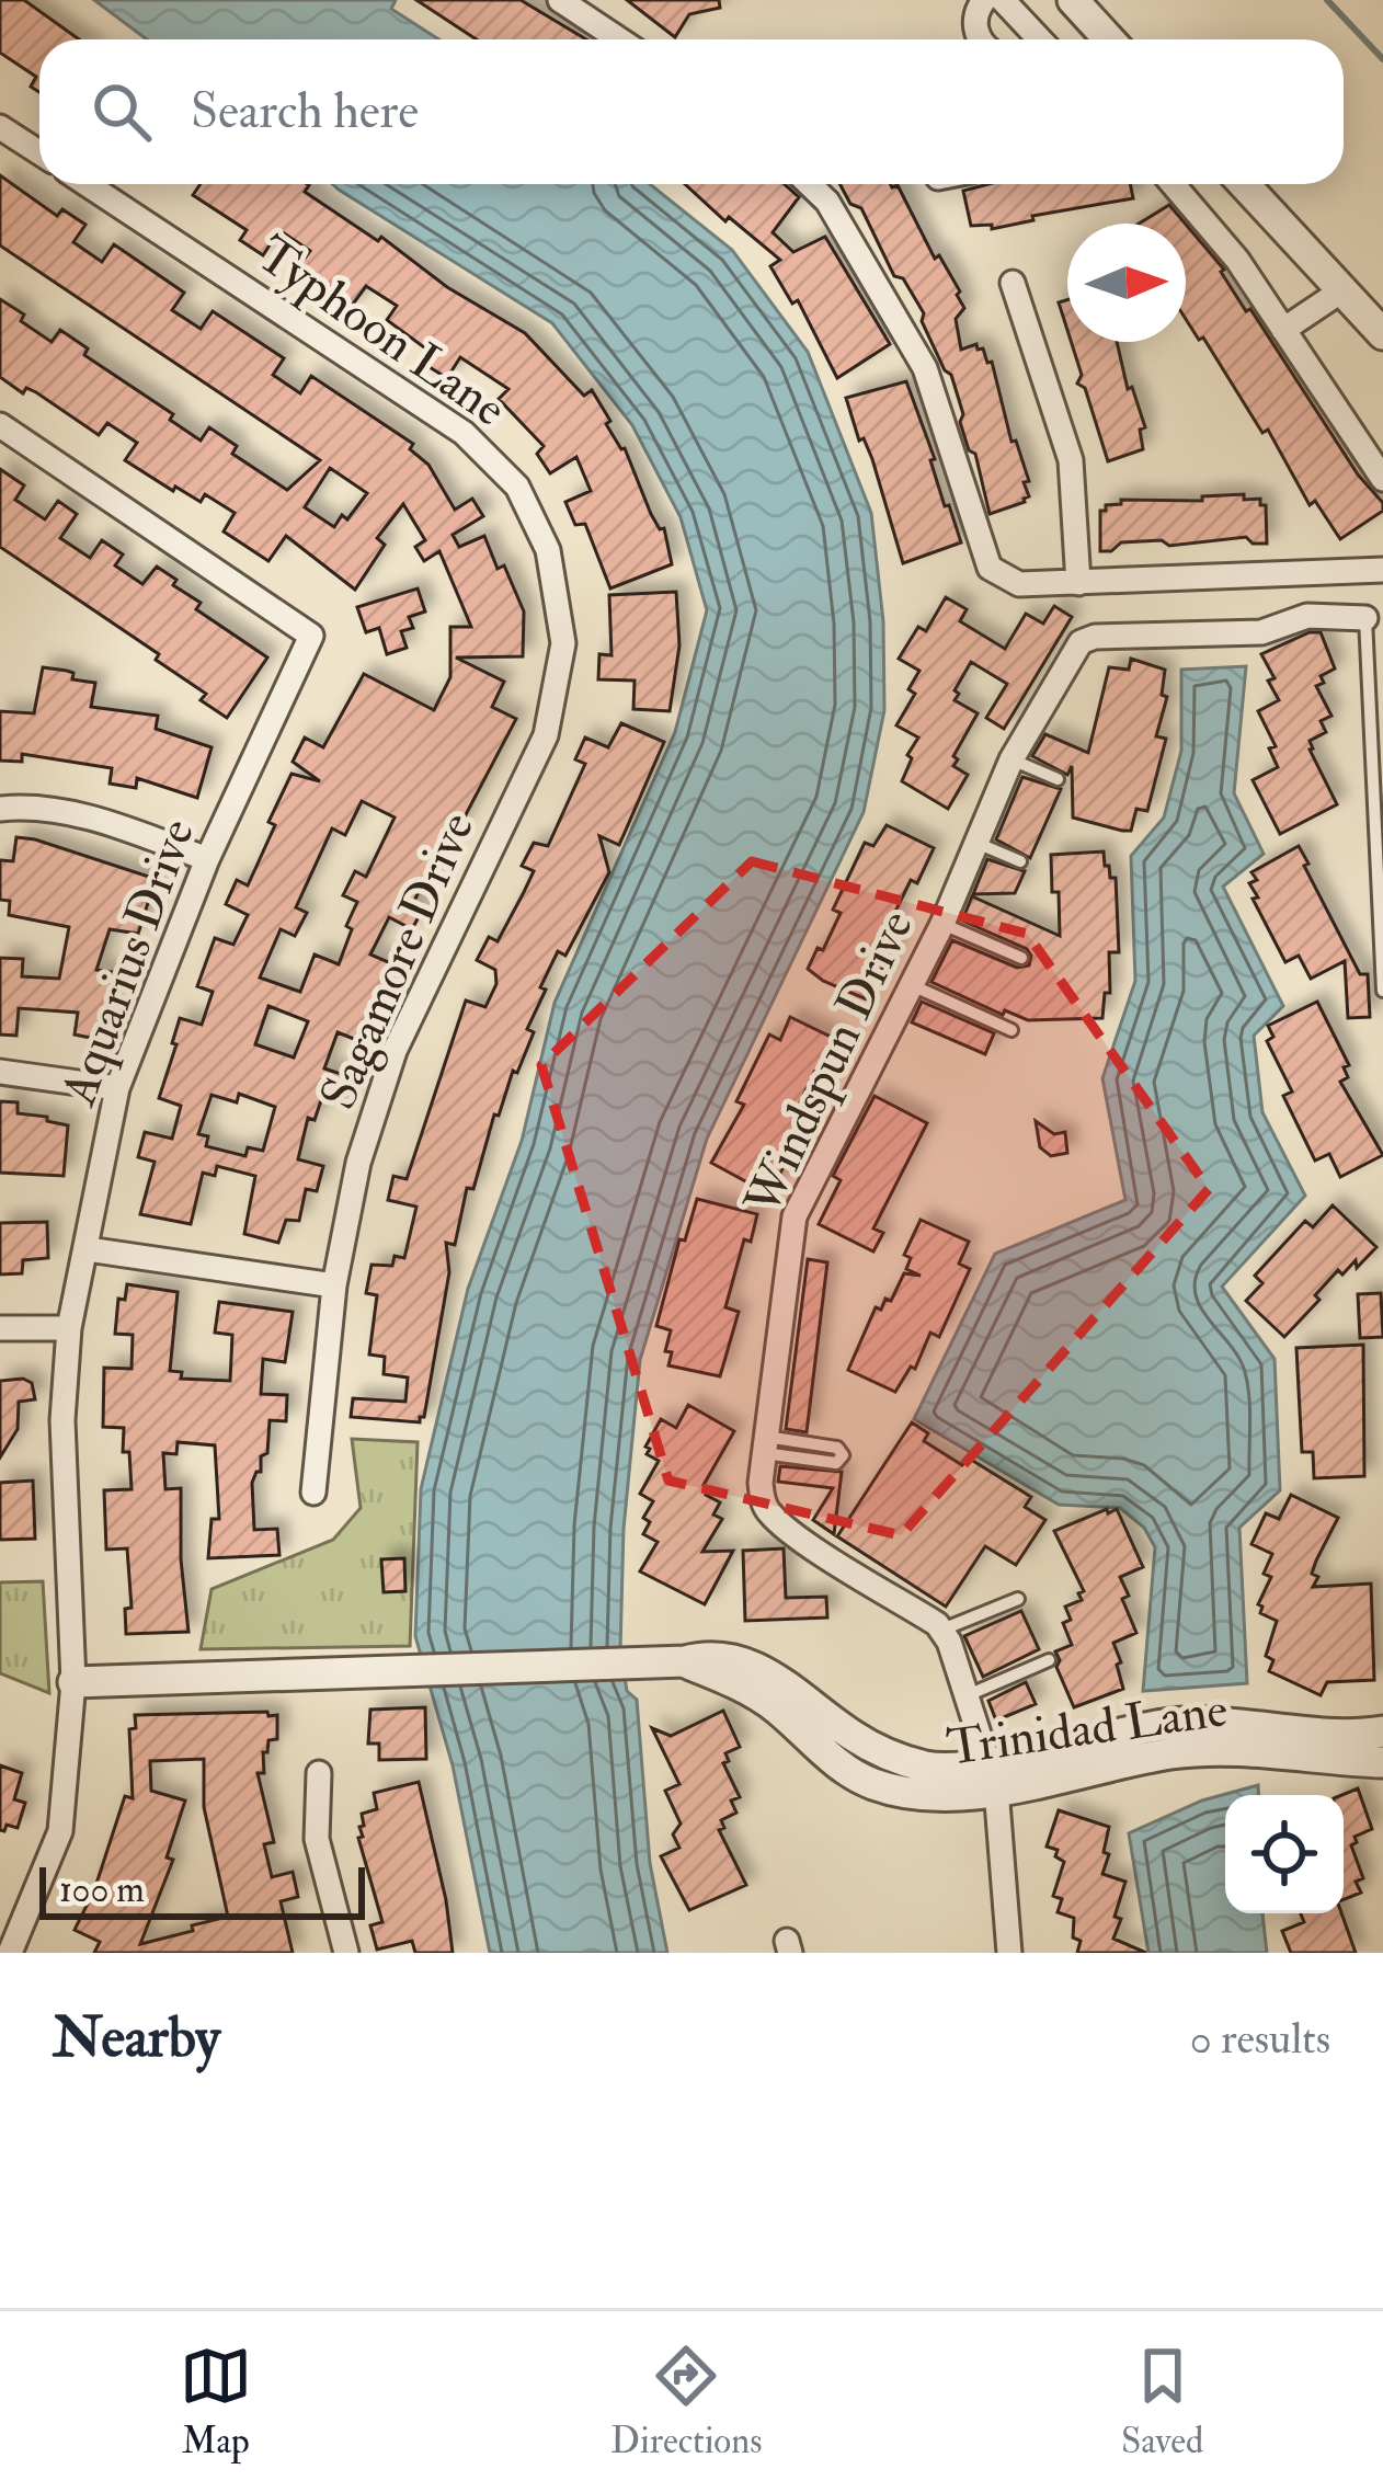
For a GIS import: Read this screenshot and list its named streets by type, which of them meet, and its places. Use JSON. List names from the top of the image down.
{
  "streets": {
    "street": [
      "Typhoon Lane",
      "Sagamore Drive",
      "Aquarius Drive",
      "Windspun Drive",
      "Trinidad Lane"
    ]
  },
  "crossings": [
    ["Typhoon Lane", "Sagamore Drive"],
    ["Aquarius Drive", "Trinidad Lane"]
  ],
  "scale_bar": "100 m",
  "north": "right",
  "page": {
    "search": "Search here",
    "scale": "100 m",
    "heading": ["Nearby", "0 results"],
    "nav": ["Map", "Directions", "Saved"]
  }
}
